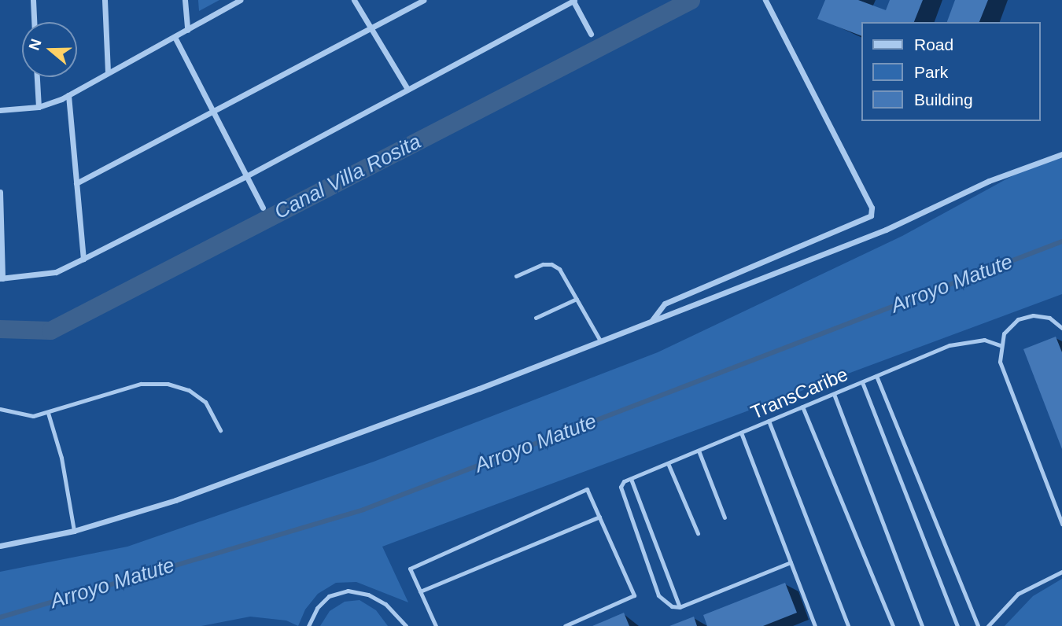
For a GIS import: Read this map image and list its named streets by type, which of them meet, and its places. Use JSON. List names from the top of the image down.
{
  "streets": {
    "lane": ["TransCaribe"]
  },
  "water": ["Canal Villa Rosita", "Arroyo Matute"],
  "legend": ["Road", "Park", "Building"],
  "north": "left"
}
